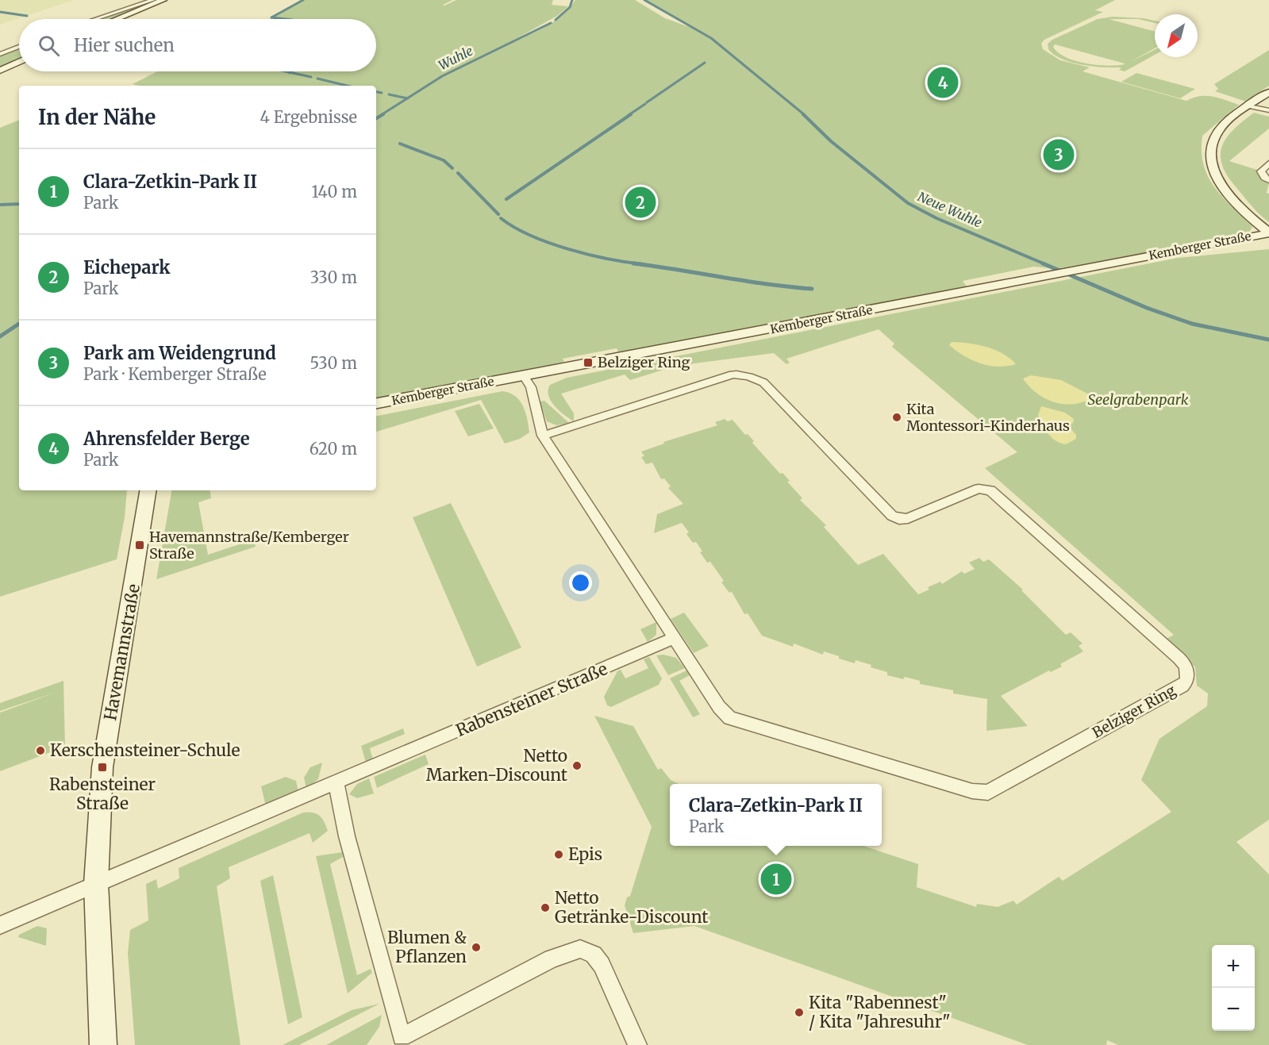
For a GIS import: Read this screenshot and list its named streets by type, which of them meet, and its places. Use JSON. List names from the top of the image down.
{
  "streets": {
    "main road": ["Kemberger Straße", "Havemannstraße"],
    "street": ["Rabensteiner Straße", "Belziger Ring"]
  },
  "crossings": [
    ["Kemberger Straße", "Belziger Ring"],
    ["Havemannstraße", "Rabensteiner Straße"],
    ["Rabensteiner Straße", "Belziger Ring"]
  ],
  "water": ["Wuhle", "Neue Wuhle"],
  "parks": ["Seelgrabenpark"],
  "places": {
    "transit": ["Belziger Ring", "Havemannstraße/Kemberger Straße", "Rabensteiner Straße"],
    "other": [
      "Kita Montessori-Kinderhaus",
      "Kerschensteiner-Schule",
      "Netto Marken-Discount",
      "Epis",
      "Netto Getränke-Discount",
      "Blumen & Pflanzen",
      "Kita \"Rabennest\" / Kita \"Jahresuhr\""
    ]
  },
  "north": "bottom left",
  "page": {
    "search": "Hier suchen",
    "pins": [
      "4",
      "3",
      "2",
      "1"
    ],
    "heading": ["In der Nähe", "4 Ergebnisse"],
    "list": [
      {
        "mark": "1",
        "name": "Clara-Zetkin-Park II",
        "note": "Park",
        "value": "140 m"
      },
      {
        "mark": "2",
        "name": "Eichepark",
        "note": "Park",
        "value": "330 m"
      },
      {
        "mark": "3",
        "name": "Park am Weidengrund",
        "note": "Park · Kemberger Straße",
        "value": "530 m"
      },
      {
        "mark": "4",
        "name": "Ahrensfelder Berge",
        "note": "Park",
        "value": "620 m"
      }
    ],
    "popup": ["Clara-Zetkin-Park II", "Park"],
    "map_buttons": ["+", "−"]
  }
}
